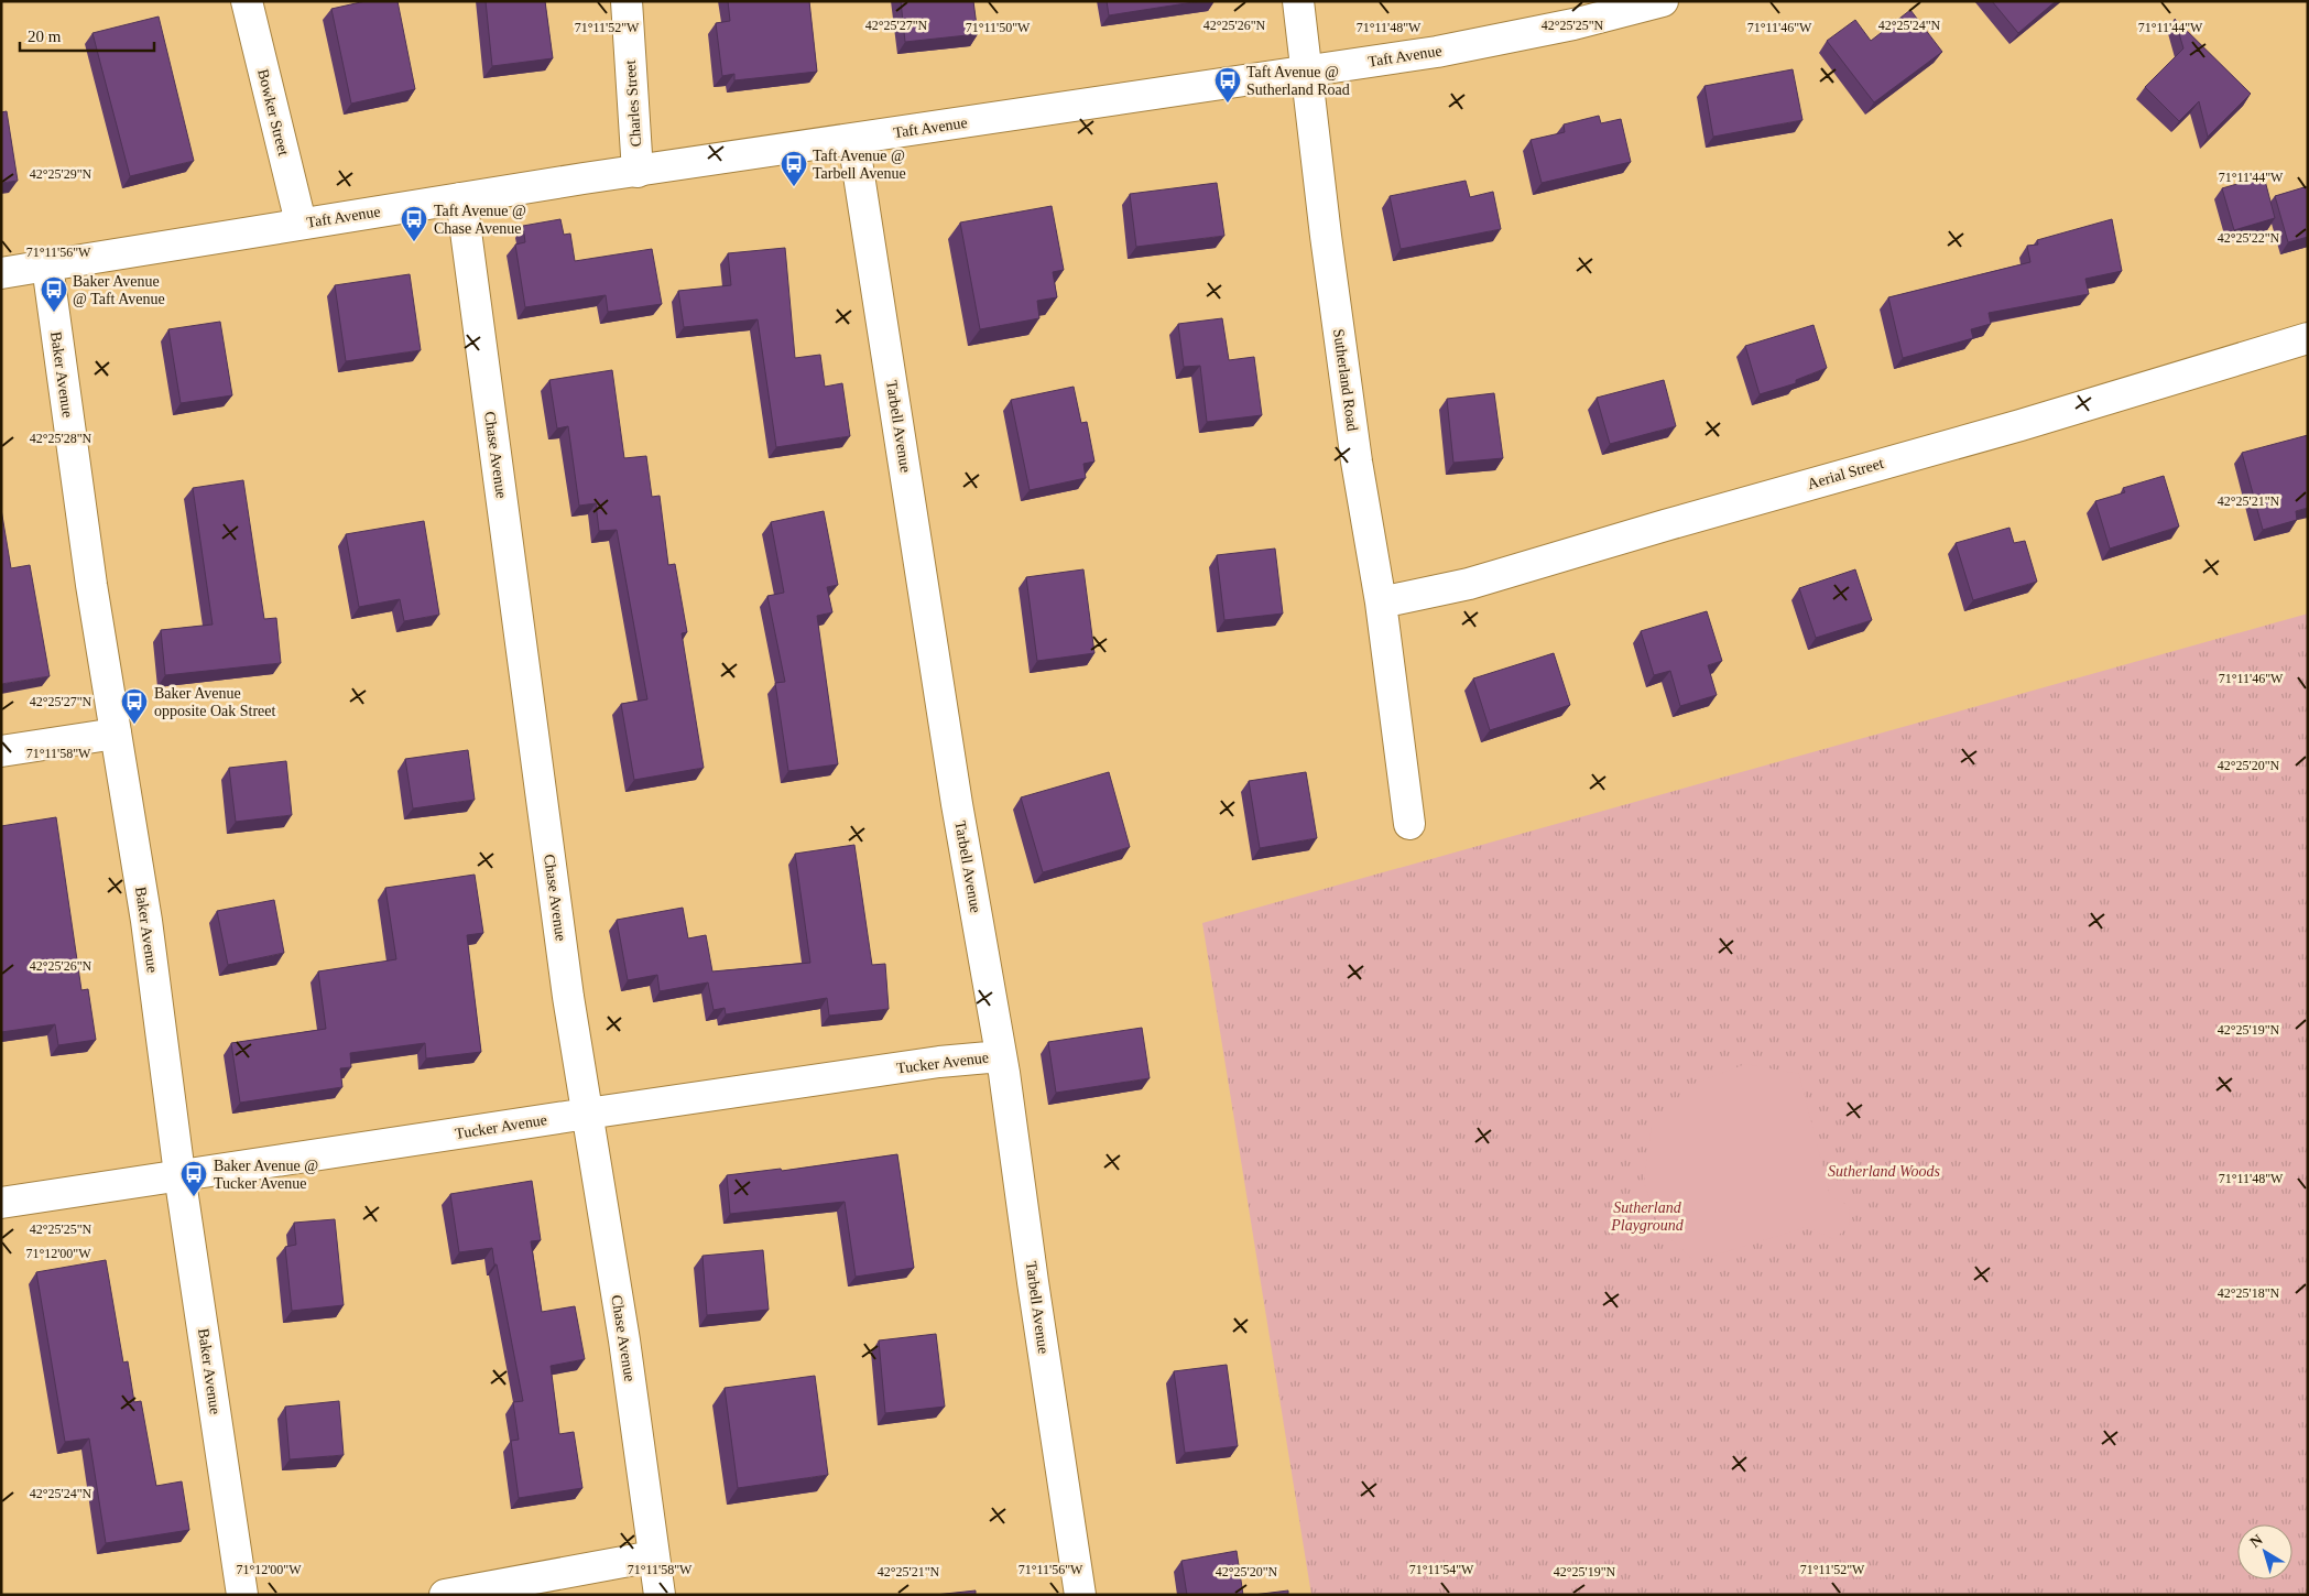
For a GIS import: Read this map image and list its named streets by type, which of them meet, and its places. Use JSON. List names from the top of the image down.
{
  "streets": {
    "street": [
      "Taft Avenue",
      "Charles Street",
      "Bowker Street",
      "Baker Avenue",
      "Sutherland Road",
      "Tarbell Avenue",
      "Chase Avenue",
      "Aerial Street",
      "Tucker Avenue"
    ]
  },
  "crossings": [
    ["Taft Avenue", "Charles Street"],
    ["Taft Avenue", "Bowker Street"],
    ["Taft Avenue", "Baker Avenue"],
    ["Taft Avenue", "Sutherland Road"],
    ["Taft Avenue", "Tarbell Avenue"],
    ["Taft Avenue", "Chase Avenue"],
    ["Baker Avenue", "Tucker Avenue"],
    ["Sutherland Road", "Aerial Street"],
    ["Tarbell Avenue", "Tucker Avenue"],
    ["Chase Avenue", "Tucker Avenue"]
  ],
  "parks": ["Sutherland Woods", "Sutherland Playground"],
  "places": {
    "bus stop": [
      "Taft Avenue @ Sutherland Road",
      "Taft Avenue @ Tarbell Avenue",
      "Taft Avenue @ Chase Avenue",
      "Baker Avenue @ Taft Avenue",
      "Baker Avenue opposite Oak Street",
      "Baker Avenue @ Tucker Avenue"
    ]
  },
  "scale_bar": "20 m",
  "north": "top left",
  "coordinates": [
    "42°25'27\"N",
    "42°25'26\"N",
    "42°25'24\"N",
    "42°25'25\"N",
    "71°11'52\"W",
    "71°11'46\"W",
    "71°11'50\"W",
    "71°11'48\"W",
    "71°11'44\"W",
    "42°25'29\"N",
    "42°25'22\"N",
    "71°11'56\"W",
    "42°25'28\"N",
    "42°25'21\"N",
    "71°11'58\"W",
    "42°25'20\"N",
    "42°25'19\"N",
    "71°12'00\"W",
    "42°25'18\"N",
    "71°11'54\"W"
  ]
}
